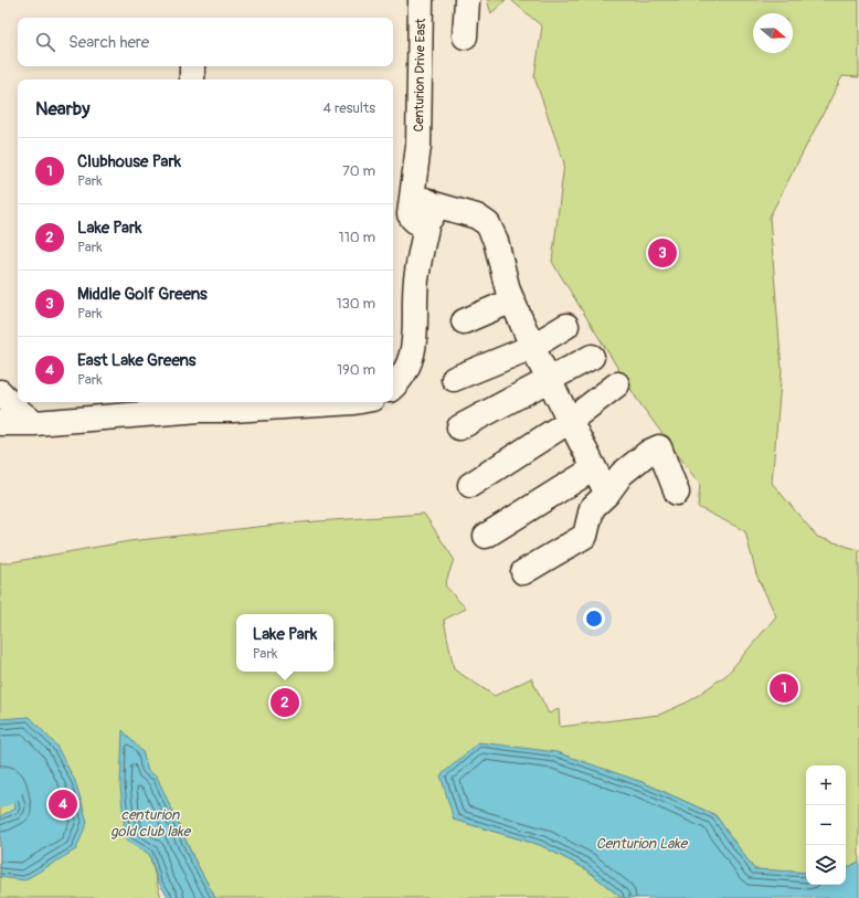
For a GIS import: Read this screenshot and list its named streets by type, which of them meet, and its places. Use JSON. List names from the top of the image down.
{
  "streets": {
    "street": ["Centurion Drive East"]
  },
  "water": ["centurion gold club lake", "Centurion Lake"],
  "north": "right",
  "page": {
    "search": "Search here",
    "heading": ["Nearby", "4 results"],
    "list": [
      {
        "mark": "1",
        "name": "Clubhouse Park",
        "note": "Park",
        "value": "70 m"
      },
      {
        "mark": "2",
        "name": "Lake Park",
        "note": "Park",
        "value": "110 m"
      },
      {
        "mark": "3",
        "name": "Middle Golf Greens",
        "note": "Park",
        "value": "130 m"
      },
      {
        "mark": "4",
        "name": "East Lake Greens",
        "note": "Park",
        "value": "190 m"
      }
    ],
    "pins": [
      "3",
      "1",
      "2",
      "4"
    ],
    "popup": ["Lake Park", "Park"],
    "map_buttons": ["+", "−"]
  }
}
